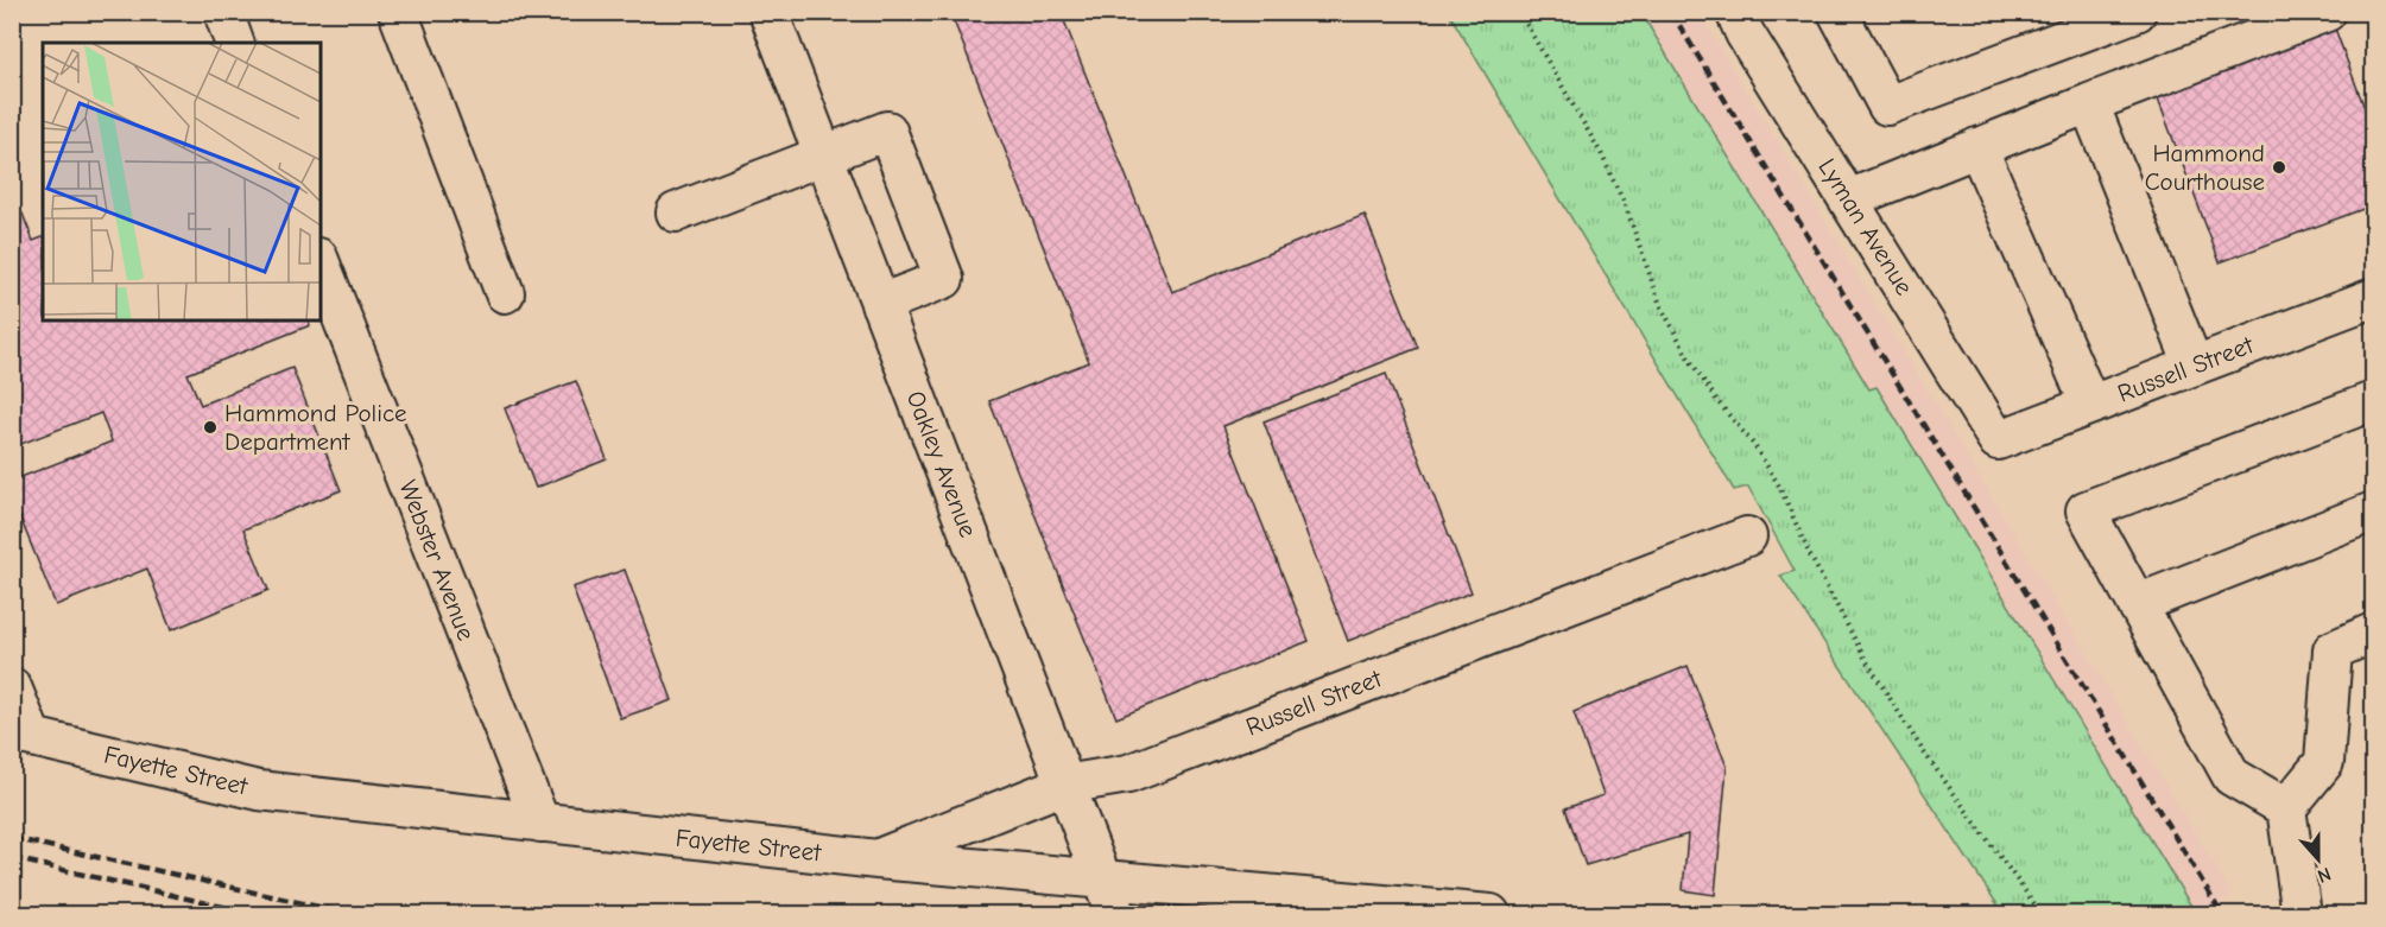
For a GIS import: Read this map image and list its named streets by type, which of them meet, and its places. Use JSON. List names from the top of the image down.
{
  "streets": {
    "street": [
      "Lyman Avenue",
      "Russell Street",
      "Oakley Avenue",
      "Webster Avenue",
      "Fayette Street"
    ]
  },
  "crossings": [
    ["Lyman Avenue", "Russell Street"],
    ["Russell Street", "Oakley Avenue"],
    ["Russell Street", "Fayette Street"],
    ["Oakley Avenue", "Fayette Street"],
    ["Webster Avenue", "Fayette Street"]
  ],
  "places": ["Hammond Courthouse", "Hammond Police Department"],
  "north": "bottom"
}
